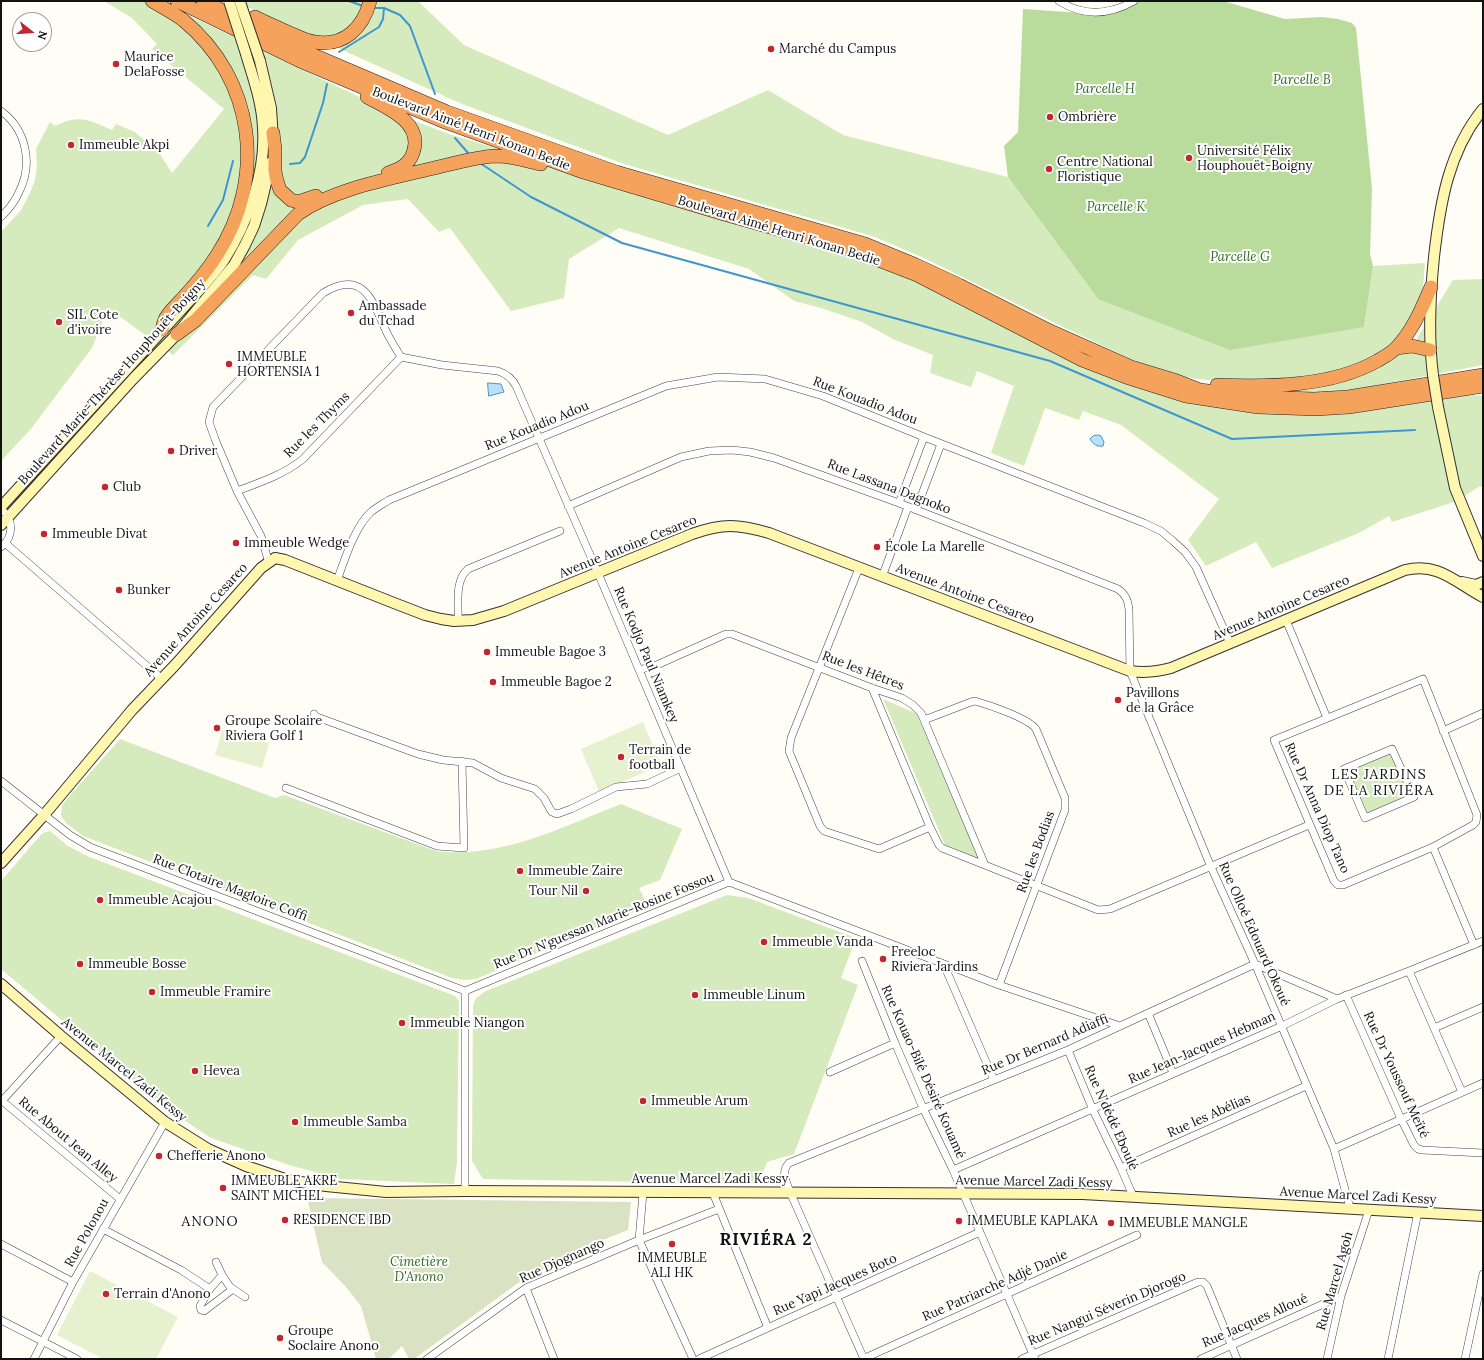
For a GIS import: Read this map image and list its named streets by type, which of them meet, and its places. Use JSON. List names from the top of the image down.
{
  "streets": {
    "highway": ["Boulevard Aimé Henri Konan Bedie"],
    "street": [
      "Boulevard Marie-Thérèse Houphouët-Boigny",
      "Rue Kouadio Adou",
      "Rue les Thyms",
      "Rue Lassana Dagnoko",
      "Avenue Antoine Cesareo",
      "Rue Kodjo Paul Niamkey",
      "Rue les Hêtres",
      "Rue Dr Anna Diop Tano",
      "Rue les Bodias",
      "Rue Clotaire Magloire Coffi",
      "Rue Dr N'guessan Marie-Rosine Fossou",
      "Rue Olloé Edouard Okoué",
      "Rue Dr Bernard Adiaffi",
      "Rue Jean-Jacques Hebman",
      "Avenue Marcel Zadi Kessy",
      "Rue Kouao-Bilé Désiré Kouamé",
      "Rue Dr Youssouf Meïté",
      "Rue les Abélias",
      "Rue N'dédé Eboulé",
      "Rue About Jean Alley",
      "Rue Polonou",
      "Rue Djognango",
      "Rue Marcel Agoh",
      "Rue Yapi Jacques Boto",
      "Rue Patriarche Adjé Danie",
      "Rue Nangui Séverin Djorogo",
      "Rue Jacques Alloué"
    ]
  },
  "crossings": [
    ["Rue Kouadio Adou", "Avenue Antoine Cesareo"],
    ["Rue Kouadio Adou", "Rue Kodjo Paul Niamkey"],
    ["Rue les Thyms", "Rue Kodjo Paul Niamkey"],
    ["Rue Lassana Dagnoko", "Avenue Antoine Cesareo"],
    ["Rue Lassana Dagnoko", "Rue Kodjo Paul Niamkey"],
    ["Rue Lassana Dagnoko", "Rue Olloé Edouard Okoué"],
    ["Avenue Antoine Cesareo", "Rue Kodjo Paul Niamkey"],
    ["Avenue Antoine Cesareo", "Rue Clotaire Magloire Coffi"],
    ["Avenue Antoine Cesareo", "Rue Olloé Edouard Okoué"],
    ["Rue Kodjo Paul Niamkey", "Rue les Hêtres"],
    ["Rue Kodjo Paul Niamkey", "Rue Dr N'guessan Marie-Rosine Fossou"],
    ["Rue les Hêtres", "Rue les Bodias"],
    ["Rue les Bodias", "Rue Dr N'guessan Marie-Rosine Fossou"],
    ["Rue Clotaire Magloire Coffi", "Rue Dr N'guessan Marie-Rosine Fossou"],
    ["Rue Dr N'guessan Marie-Rosine Fossou", "Rue Dr Bernard Adiaffi"],
    ["Rue Olloé Edouard Okoué", "Rue Dr Bernard Adiaffi"],
    ["Rue Olloé Edouard Okoué", "Rue Jean-Jacques Hebman"],
    ["Rue Olloé Edouard Okoué", "Avenue Marcel Zadi Kessy"],
    ["Rue Olloé Edouard Okoué", "Rue les Abélias"],
    ["Rue Dr Bernard Adiaffi", "Avenue Marcel Zadi Kessy"],
    ["Rue Dr Bernard Adiaffi", "Rue Kouao-Bilé Désiré Kouamé"],
    ["Rue Dr Bernard Adiaffi", "Rue N'dédé Eboulé"],
    ["Rue Dr Bernard Adiaffi", "Rue Yapi Jacques Boto"],
    ["Rue Dr Bernard Adiaffi", "Rue Patriarche Adjé Danie"],
    ["Rue Jean-Jacques Hebman", "Rue Kouao-Bilé Désiré Kouamé"],
    ["Rue Jean-Jacques Hebman", "Rue Dr Youssouf Meïté"],
    ["Rue Jean-Jacques Hebman", "Rue N'dédé Eboulé"],
    ["Avenue Marcel Zadi Kessy", "Rue Kouao-Bilé Désiré Kouamé"],
    ["Avenue Marcel Zadi Kessy", "Rue N'dédé Eboulé"],
    ["Avenue Marcel Zadi Kessy", "Rue Polonou"],
    ["Avenue Marcel Zadi Kessy", "Rue Marcel Agoh"],
    ["Rue Kouao-Bilé Désiré Kouamé", "Rue Yapi Jacques Boto"],
    ["Rue Kouao-Bilé Désiré Kouamé", "Rue Patriarche Adjé Danie"],
    ["Rue Kouao-Bilé Désiré Kouamé", "Rue Nangui Séverin Djorogo"],
    ["Rue les Abélias", "Rue N'dédé Eboulé"],
    ["Rue About Jean Alley", "Rue Polonou"],
    ["Rue Marcel Agoh", "Rue Jacques Alloué"],
    ["Rue Nangui Séverin Djorogo", "Rue Jacques Alloué"]
  ],
  "districts": ["LES JARDINS DE LA RIVIÉRA", "ANONO", "RIVIÉRA 2"],
  "parks": [
    "Parcelle B",
    "Parcelle H",
    "Parcelle K",
    "Parcelle G",
    "Cimetière D'Anono"
  ],
  "places": [
    "Marché du Campus",
    "Maurice DelaFosse",
    "Ombrière",
    "Immeuble Akpi",
    "Université Félix Houphouët-Boigny",
    "Centre National Floristique",
    "Ambassade du Tchad",
    "SIL Cote d'ivoire",
    "IMMEUBLE HORTENSIA 1",
    "Driver",
    "Club",
    "Immeuble Divat",
    "Immeuble Wedge",
    "École La Marelle",
    "Bunker",
    "Immeuble Bagoe 3",
    "Immeuble Bagoe 2",
    "Pavillons de la Grâce",
    "Groupe Scolaire Riviera Golf 1",
    "Terrain de football",
    "Immeuble Zaire",
    "Tour Nil",
    "Immeuble Acajou",
    "Immeuble Vanda",
    "Freeloc Riviera Jardins",
    "Immeuble Bosse",
    "Immeuble Framire",
    "Immeuble Linum",
    "Immeuble Niangon",
    "Hevea",
    "Immeuble Arum",
    "Immeuble Samba",
    "Chefferie Anono",
    "IMMEUBLE AKRE SAINT MICHEL",
    "RESIDENCE IBD",
    "IMMEUBLE KAPLAKA",
    "IMMEUBLE MANGLE",
    "IMMEUBLE ALI HK",
    "Terrain d'Anono",
    "Groupe Soclaire Anono"
  ],
  "north": "right"
}
